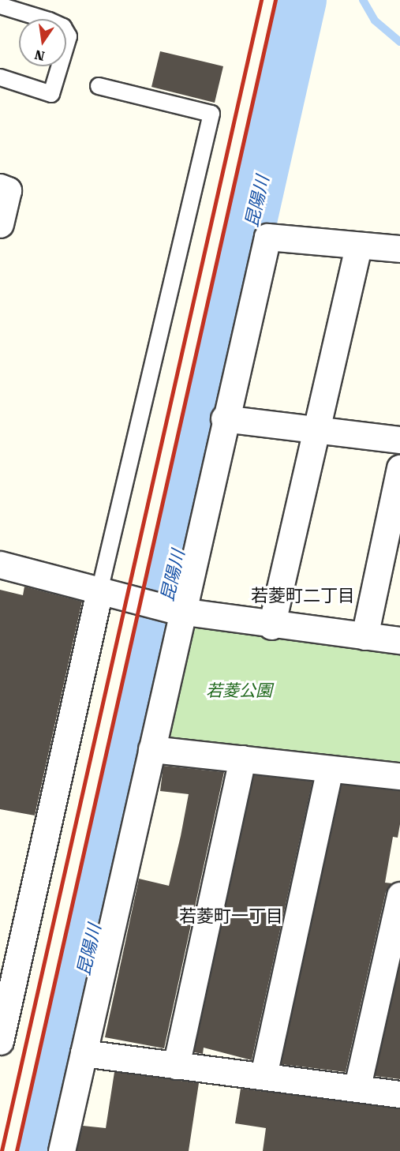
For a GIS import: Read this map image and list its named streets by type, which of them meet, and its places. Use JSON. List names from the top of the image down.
{
  "districts": ["若菱町二丁目", "若菱町一丁目"],
  "water": ["昆陽川"],
  "parks": ["若菱公園"],
  "north": "bottom"
}
